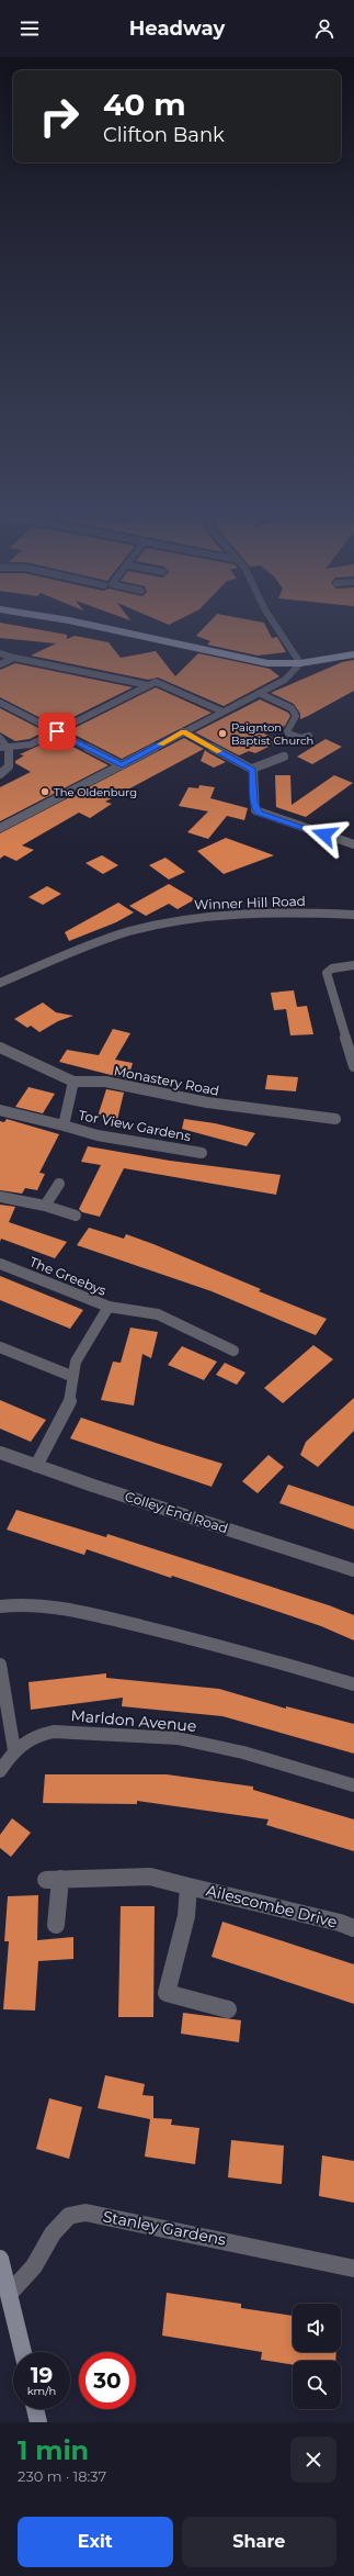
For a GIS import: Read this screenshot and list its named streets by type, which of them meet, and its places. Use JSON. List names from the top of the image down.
{
  "streets": {
    "street": [
      "Winner Hill Road",
      "Monastery Road",
      "Tor View Gardens",
      "The Greebys",
      "Colley End Road",
      "Marldon Avenue",
      "Ailescombe Drive",
      "Stanley Gardens"
    ]
  },
  "crossings": [
    ["The Greebys", "Colley End Road"]
  ],
  "places": ["Paignton Baptist Church", "The Oldenburg"],
  "page": {
    "header": "Headway",
    "turn": ["40 m", "Clifton Bank"],
    "speed": "19 km/h",
    "limit": "30",
    "heading": ["1 min", "230 m · 18:37"],
    "buttons": ["Exit", "Share"]
  }
}
